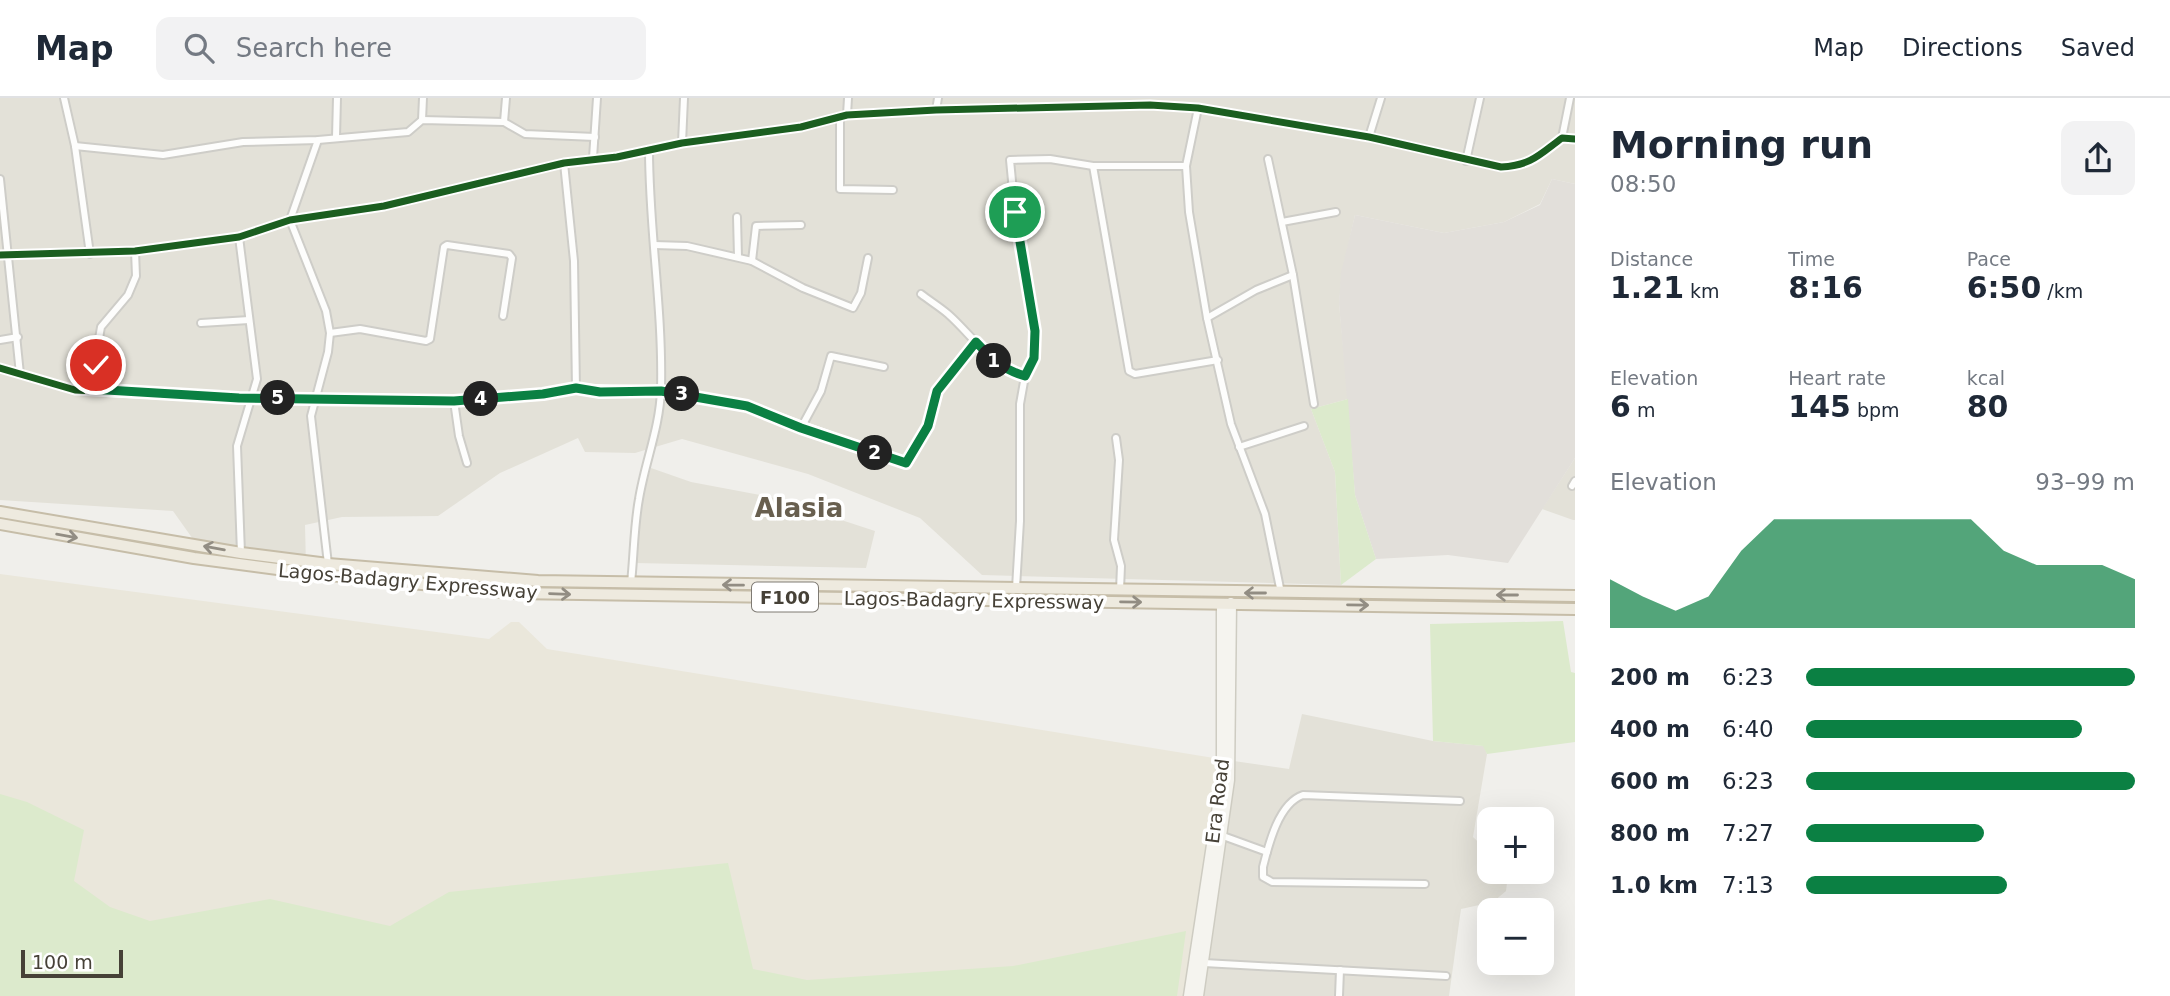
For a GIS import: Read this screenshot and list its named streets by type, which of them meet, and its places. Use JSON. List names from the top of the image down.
{
  "streets": {
    "highway": ["Lagos-Badagry Expressway", "F100"],
    "main road": ["Era Road"]
  },
  "crossings": [
    ["Lagos-Badagry Expressway", "Era Road"]
  ],
  "districts": ["Alasia"],
  "scale_bar": "100 m",
  "page": {
    "header": "Map",
    "search": "Search here",
    "nav": ["Map", "Directions", "Saved"],
    "heading": ["Morning run", "08:50"],
    "stats": [
      ["Distance", "1.21 km"],
      ["Time", "8:16"],
      ["Pace", "6:50 /km"],
      ["Elevation", "6 m"],
      ["Heart rate", "145 bpm"],
      ["kcal", "80"]
    ],
    "pins": [
      "1",
      "3",
      "5",
      "4",
      "2"
    ],
    "chart": ["Elevation", "93–99 m"],
    "list": [
      {
        "name": "200 m",
        "note": "6:23"
      },
      {
        "name": "400 m",
        "note": "6:40"
      },
      {
        "name": "600 m",
        "note": "6:23"
      },
      {
        "name": "800 m",
        "note": "7:27"
      },
      {
        "name": "1.0 km",
        "note": "7:13"
      }
    ],
    "map_buttons": ["+", "−"],
    "scale": "100 m"
  }
}
